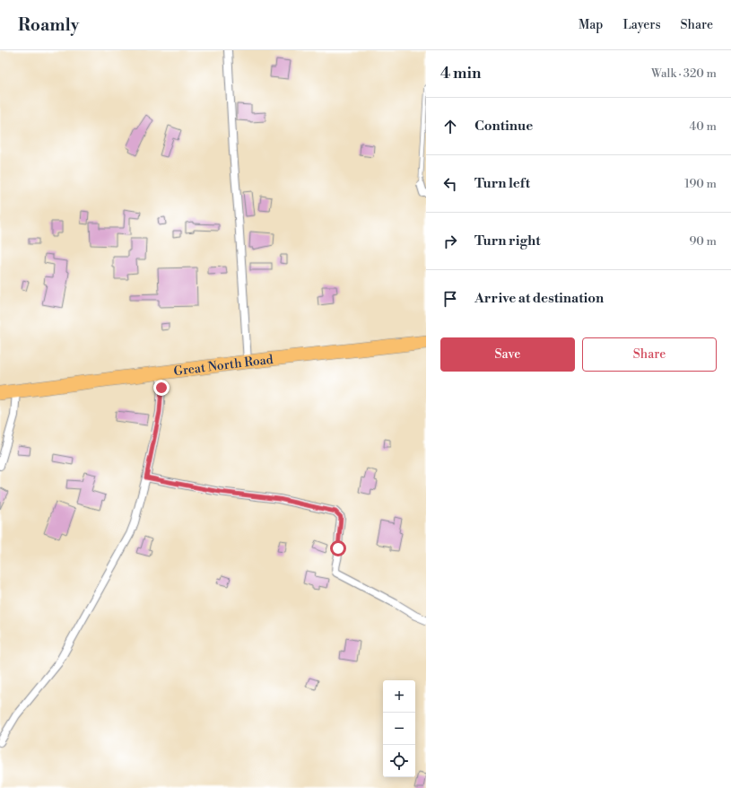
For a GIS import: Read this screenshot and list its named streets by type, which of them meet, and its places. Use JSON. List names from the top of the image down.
{
  "streets": {
    "highway": ["Great North Road"]
  },
  "page": {
    "header": "Roamly",
    "nav": ["Map", "Layers", "Share"],
    "heading": ["4 min", "Walk · 320 m"],
    "list": [
      ["Continue", "40 m"],
      ["Turn left", "190 m"],
      ["Turn right", "90 m"],
      "Arrive at destination"
    ],
    "buttons": ["Save", "Share"],
    "map_buttons": ["+", "−"]
  }
}
